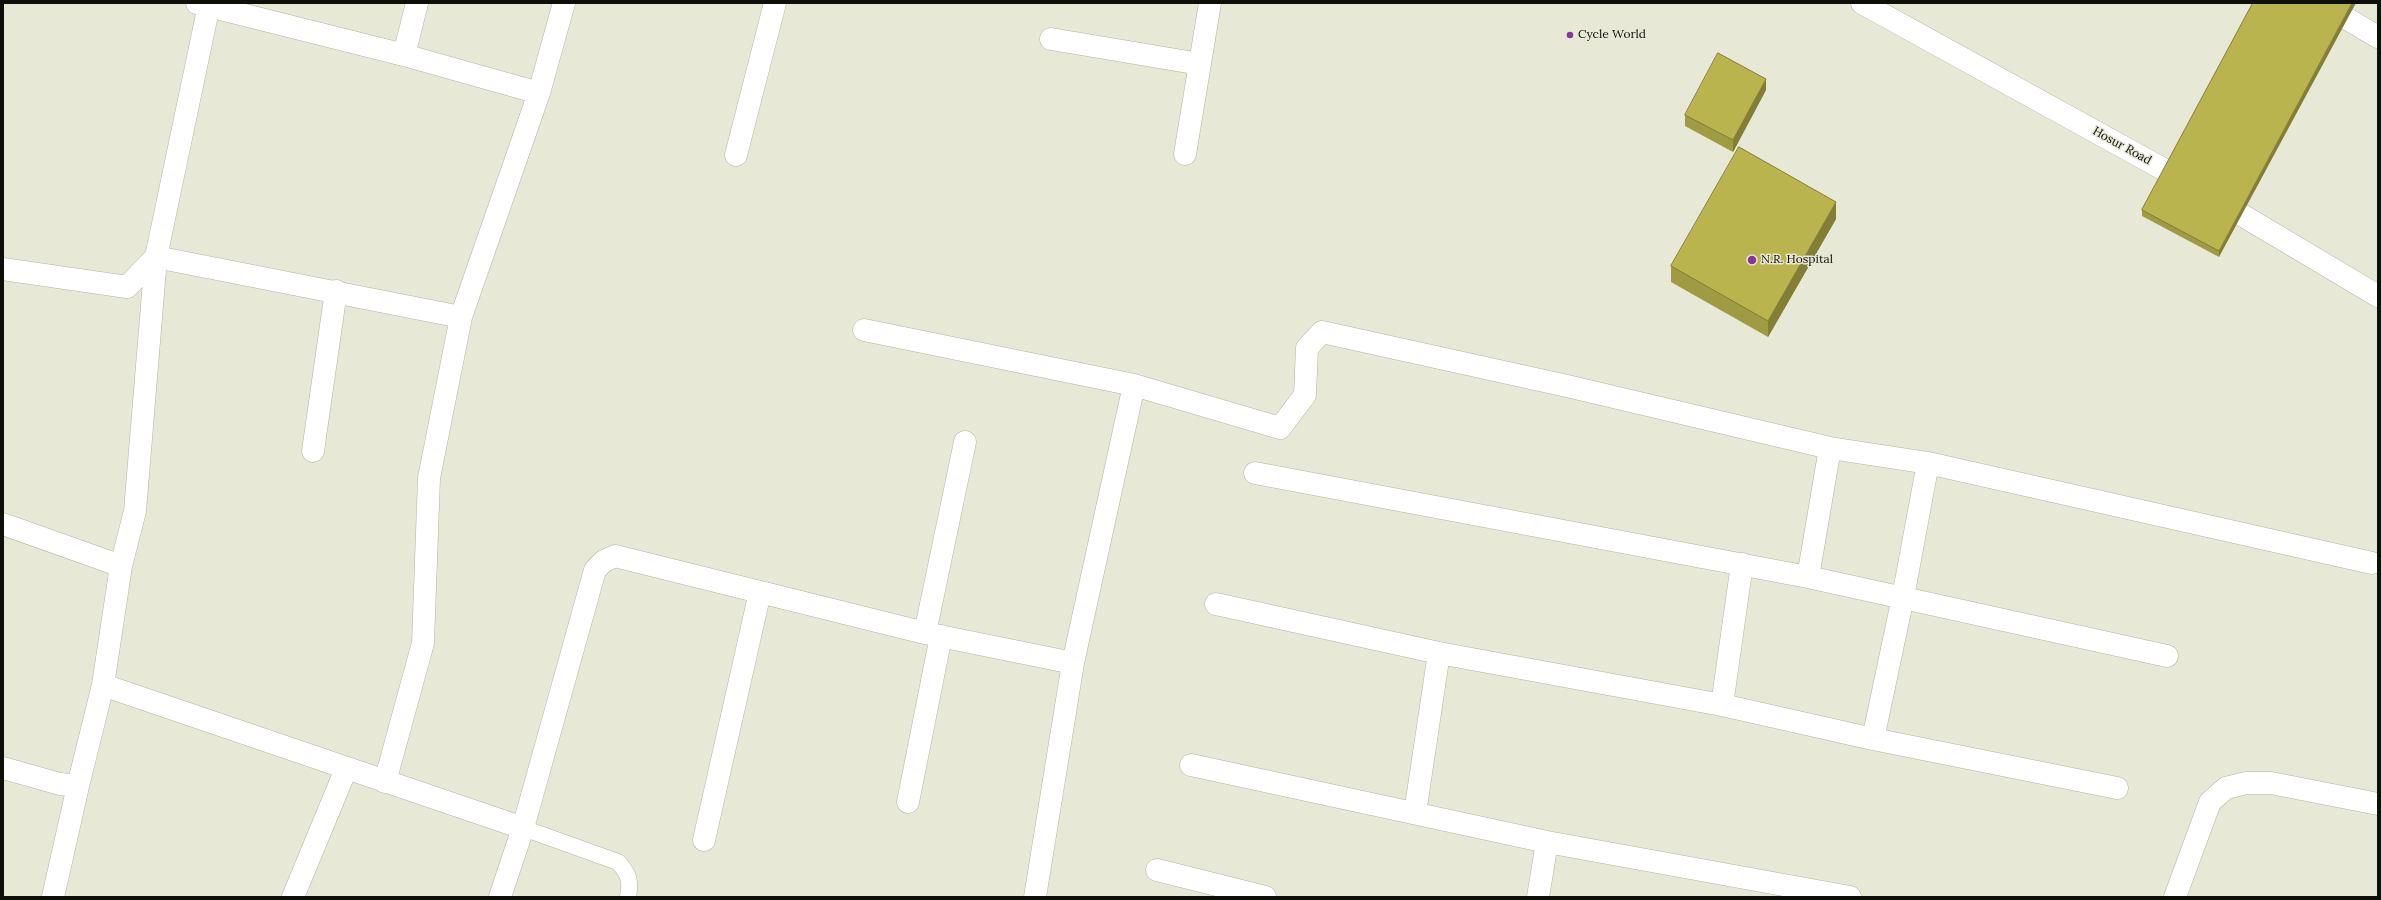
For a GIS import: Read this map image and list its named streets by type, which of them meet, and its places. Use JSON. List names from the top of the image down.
{
  "streets": {
    "main road": ["Hosur Road"]
  },
  "places": ["Cycle World", "N.R. Hospital"]
}
